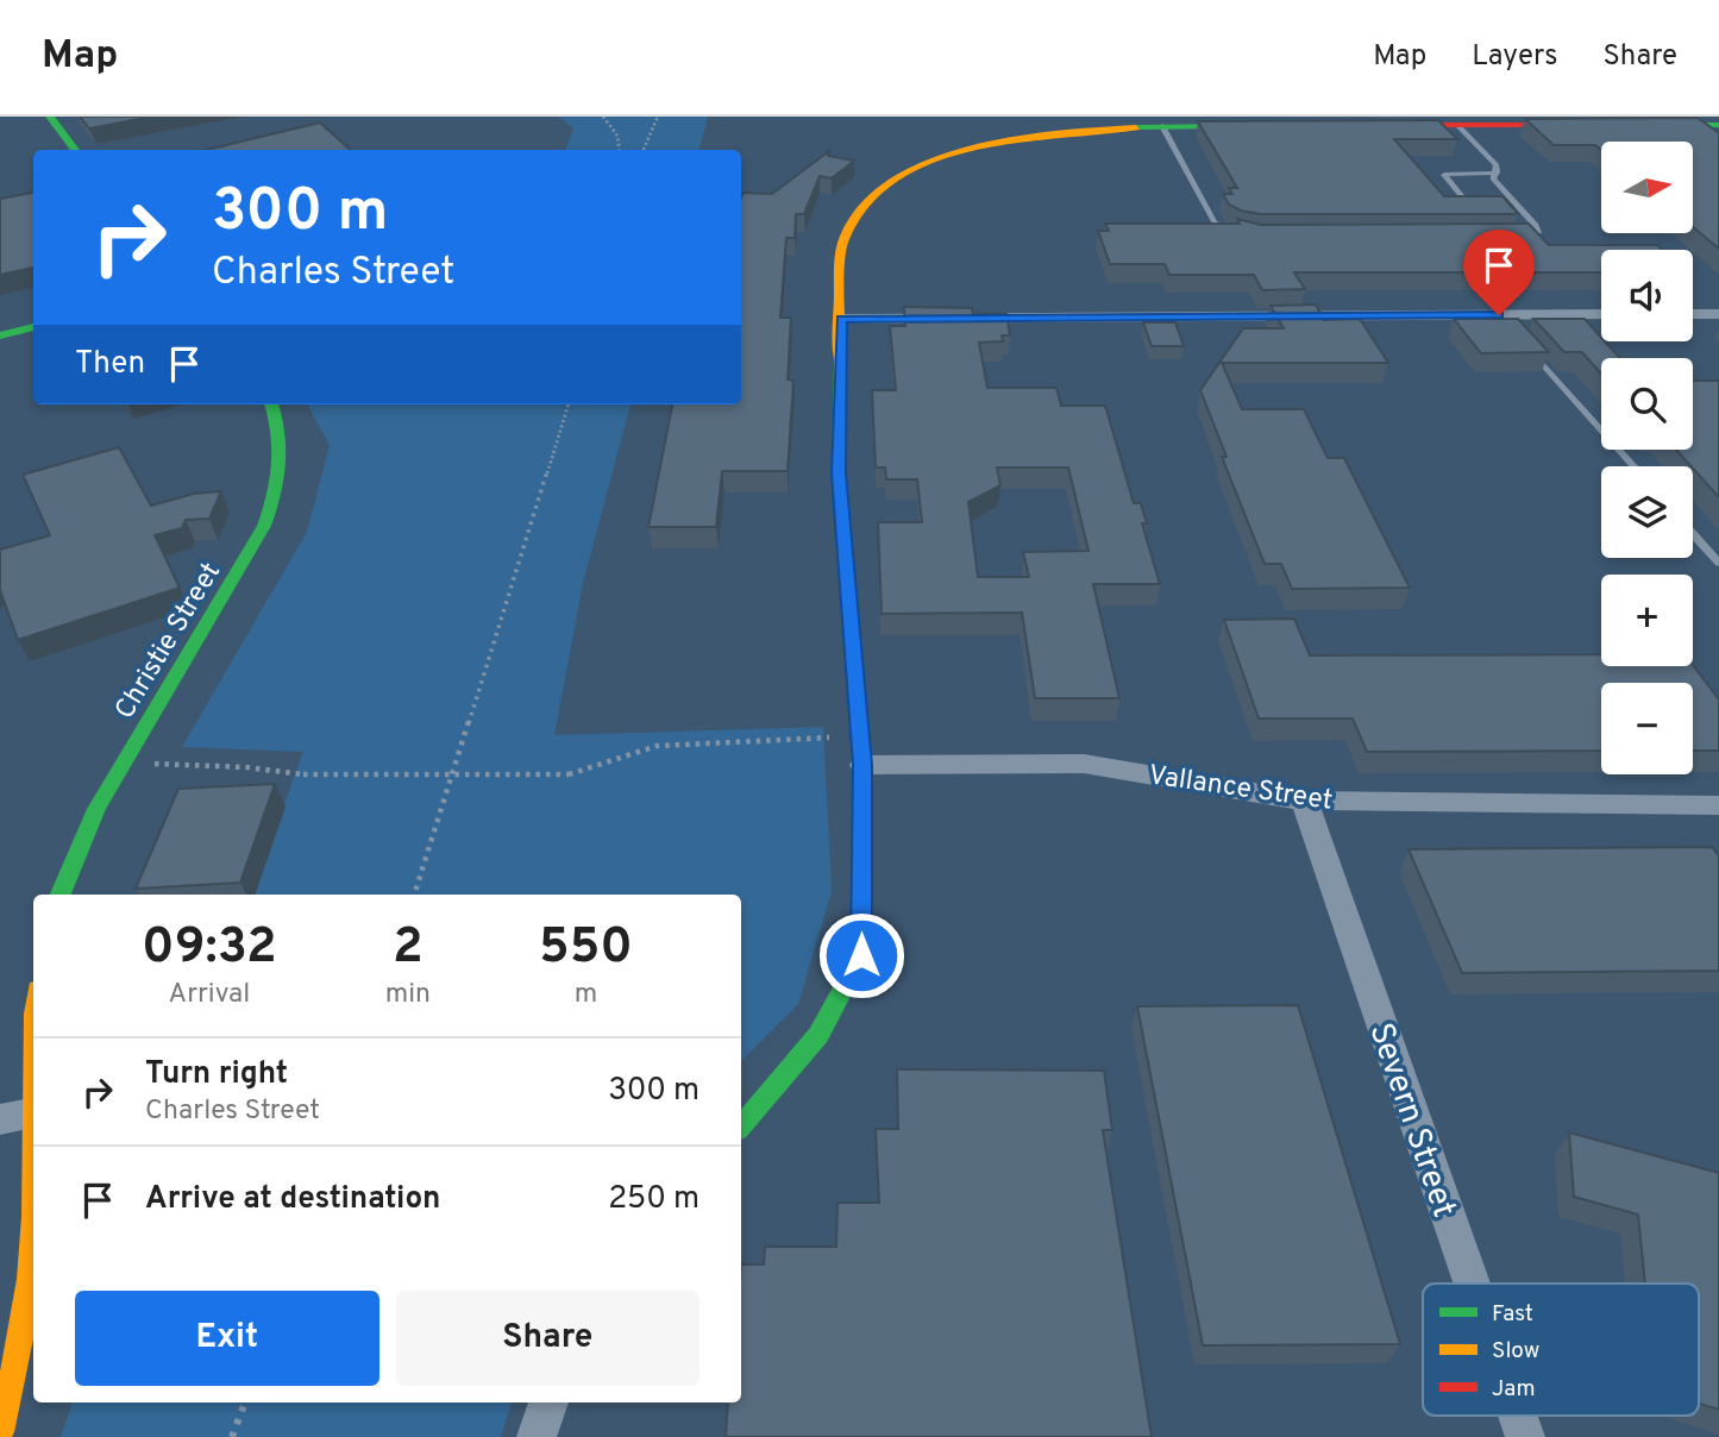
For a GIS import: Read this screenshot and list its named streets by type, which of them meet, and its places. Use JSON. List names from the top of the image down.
{
  "streets": {
    "street": ["Christie Street", "Vallance Street", "Severn Street"]
  },
  "crossings": [
    ["Vallance Street", "Severn Street"]
  ],
  "legend": ["Fast", "Slow", "Jam"],
  "north": "right",
  "page": {
    "header": "Map",
    "nav": ["Map", "Layers", "Share"],
    "map_buttons": ["+", "−"],
    "turn": ["300 m", "Charles Street"],
    "then": "Then",
    "eta": [
      "09:32",
      "Arrival",
      "2",
      "min",
      "550",
      "m"
    ],
    "list": [
      {
        "name": "Turn right",
        "note": "Charles Street",
        "value": "300 m"
      },
      {
        "name": "Arrive at destination",
        "value": "250 m"
      }
    ],
    "buttons": ["Exit", "Share"]
  }
}
